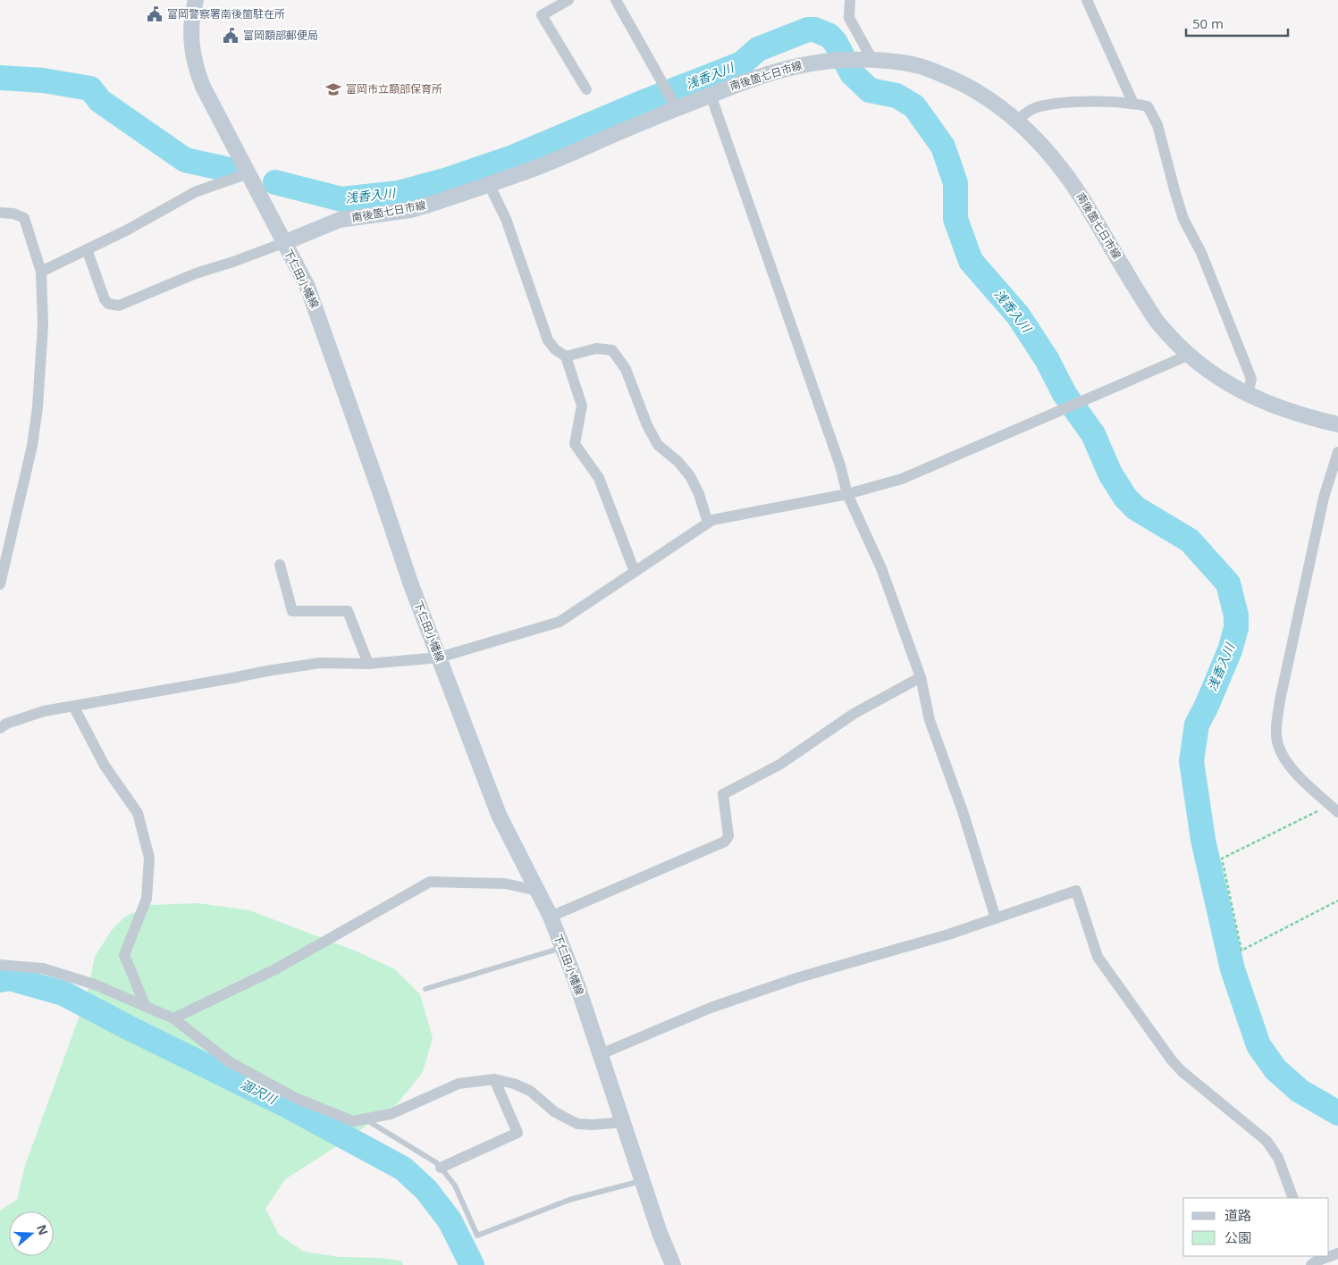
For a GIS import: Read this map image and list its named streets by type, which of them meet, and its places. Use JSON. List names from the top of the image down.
{
  "streets": {
    "main road": ["南後箇七日市線", "下仁田小幡線"]
  },
  "crossings": [
    ["南後箇七日市線", "下仁田小幡線"]
  ],
  "water": ["浅香入川", "涸沢川"],
  "places": {
    "public building": ["富岡警察署南後箇駐在所", "富岡額部郵便局"],
    "school or university": ["富岡市立額部保育所"]
  },
  "legend": ["道路", "公園"],
  "scale_bar": "50 m",
  "north": "right"
}
